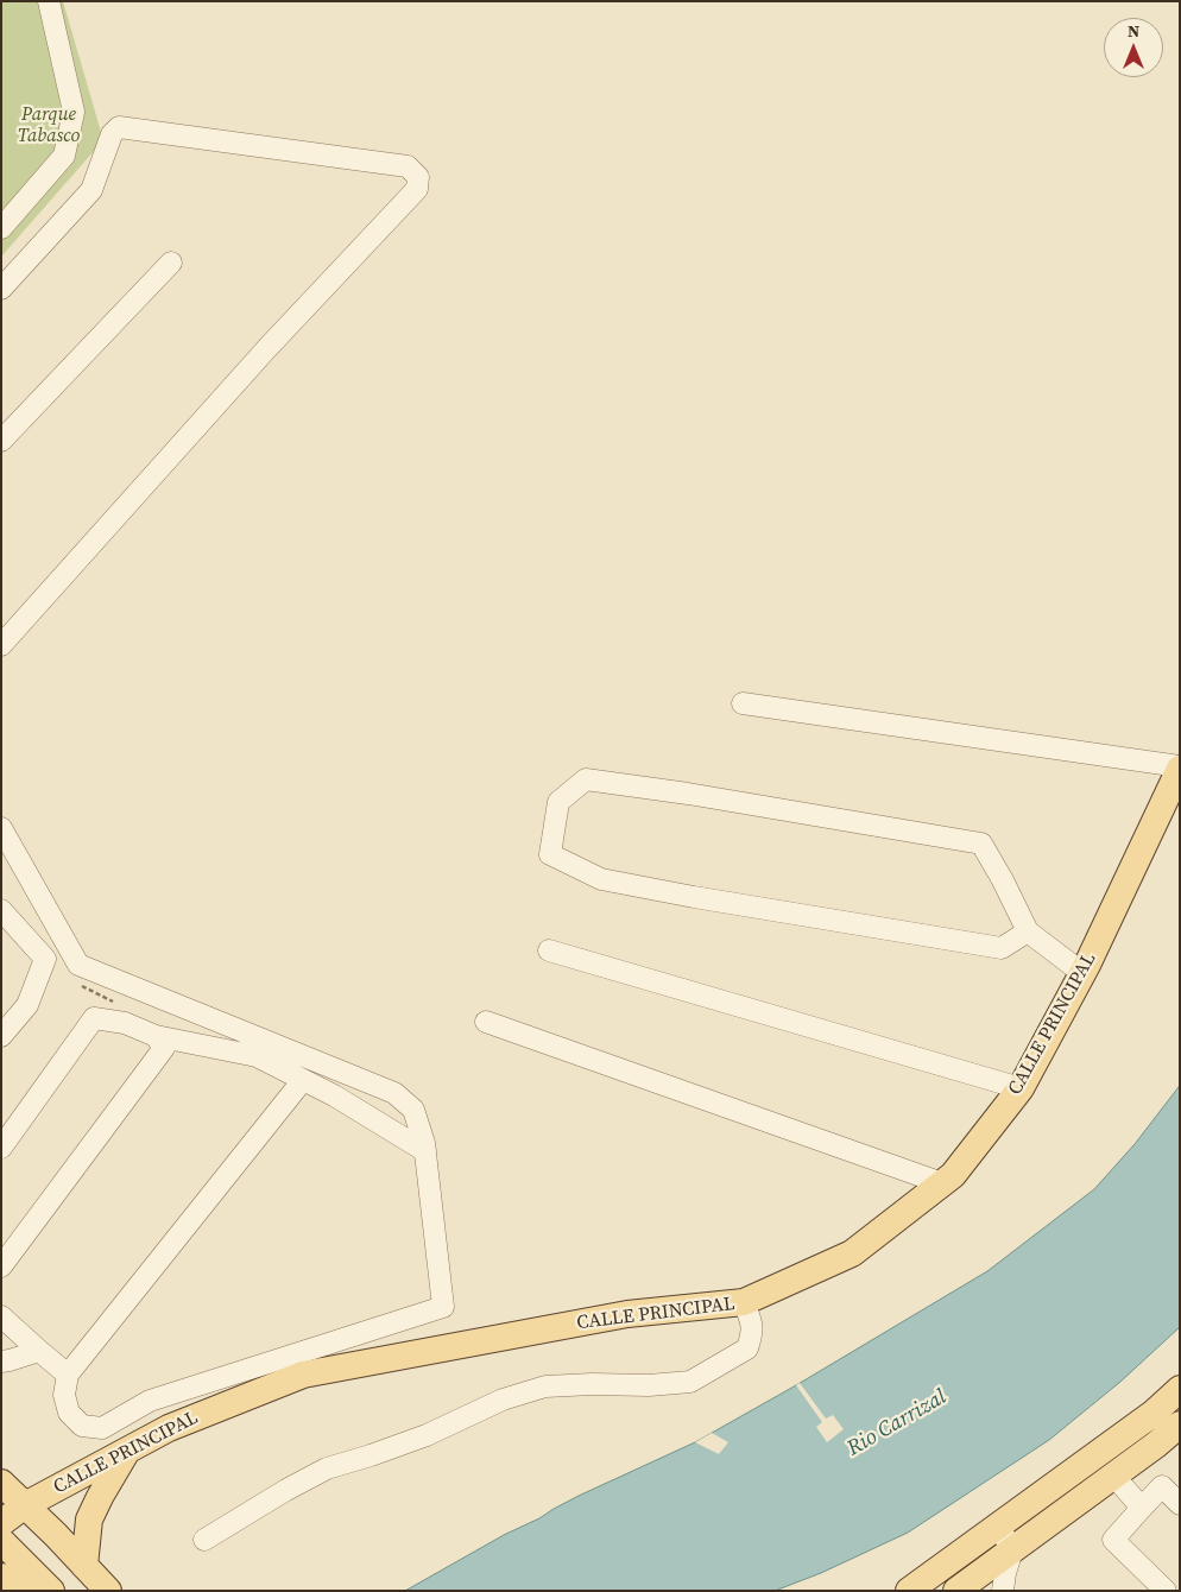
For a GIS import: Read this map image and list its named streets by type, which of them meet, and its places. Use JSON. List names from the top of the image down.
{
  "streets": {
    "main road": ["CALLE PRINCIPAL"]
  },
  "water": ["Rio Carrizal"],
  "parks": ["Parque Tabasco"],
  "north": "top"
}
